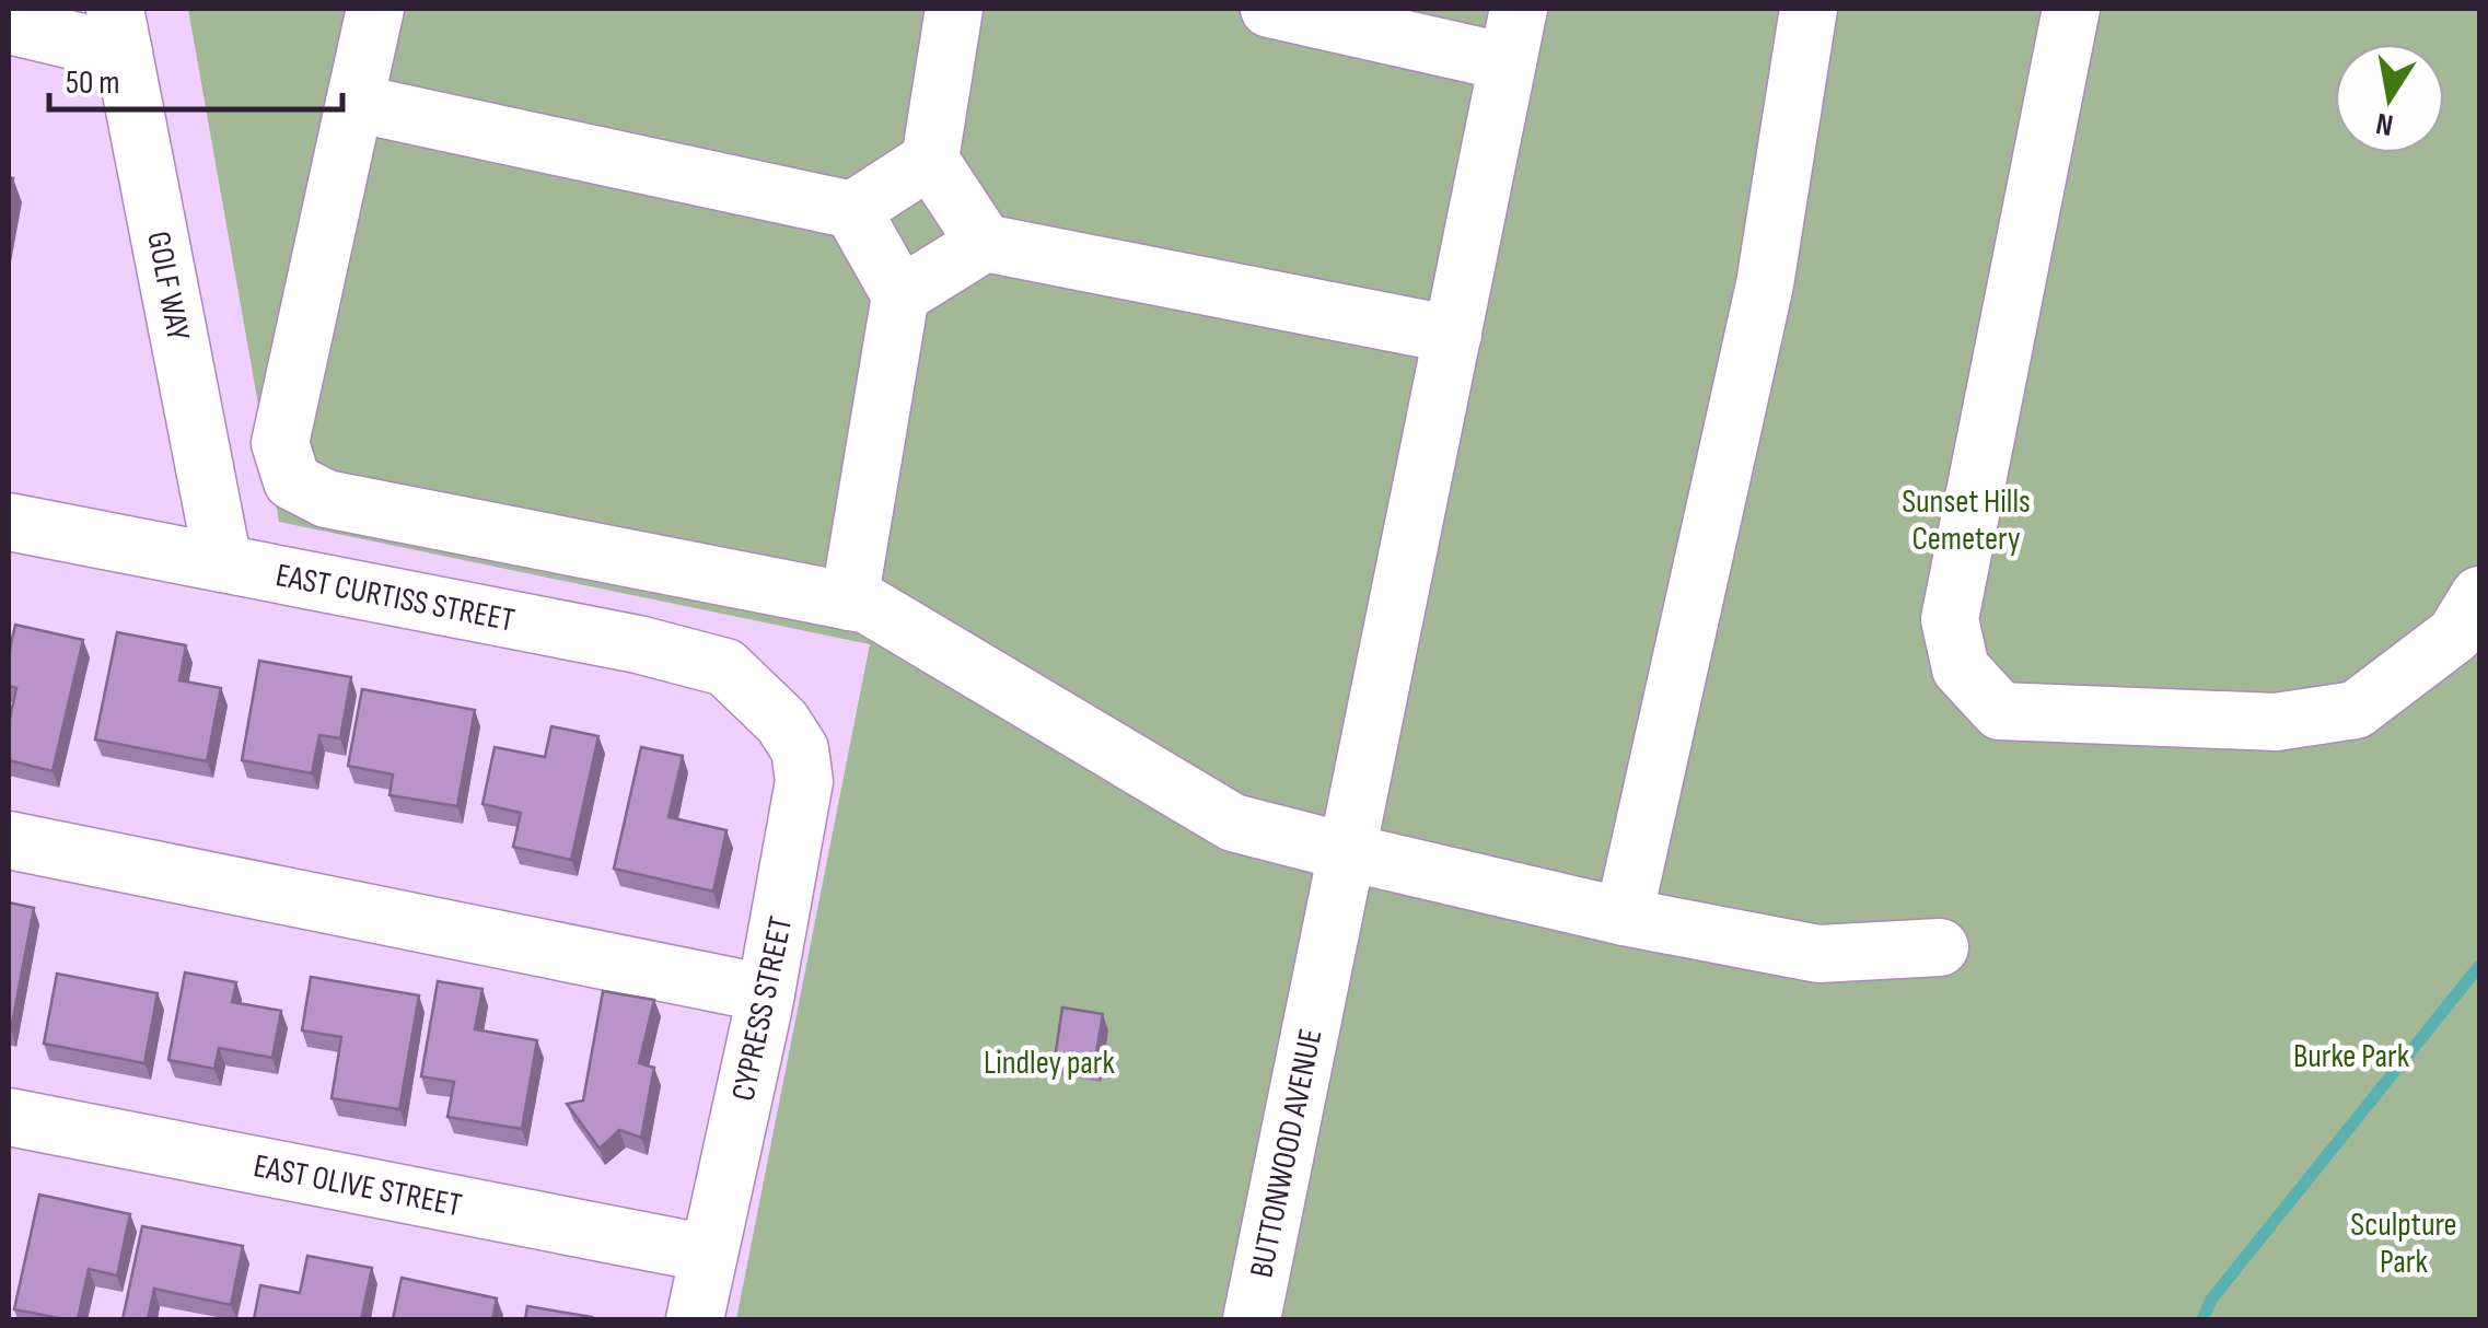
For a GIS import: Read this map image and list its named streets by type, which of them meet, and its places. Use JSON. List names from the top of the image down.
{
  "streets": {
    "street": [
      "GOLF WAY",
      "EAST CURTISS STREET",
      "CYPRESS STREET",
      "BUTTONWOOD AVENUE",
      "EAST OLIVE STREET"
    ]
  },
  "crossings": [
    ["GOLF WAY", "EAST CURTISS STREET"],
    ["EAST CURTISS STREET", "CYPRESS STREET"],
    ["CYPRESS STREET", "EAST OLIVE STREET"]
  ],
  "parks": [
    "Sunset Hills Cemetery",
    "Burke Park",
    "Lindley park",
    "Sculpture Park"
  ],
  "scale_bar": "50 m",
  "north": "bottom"
}
